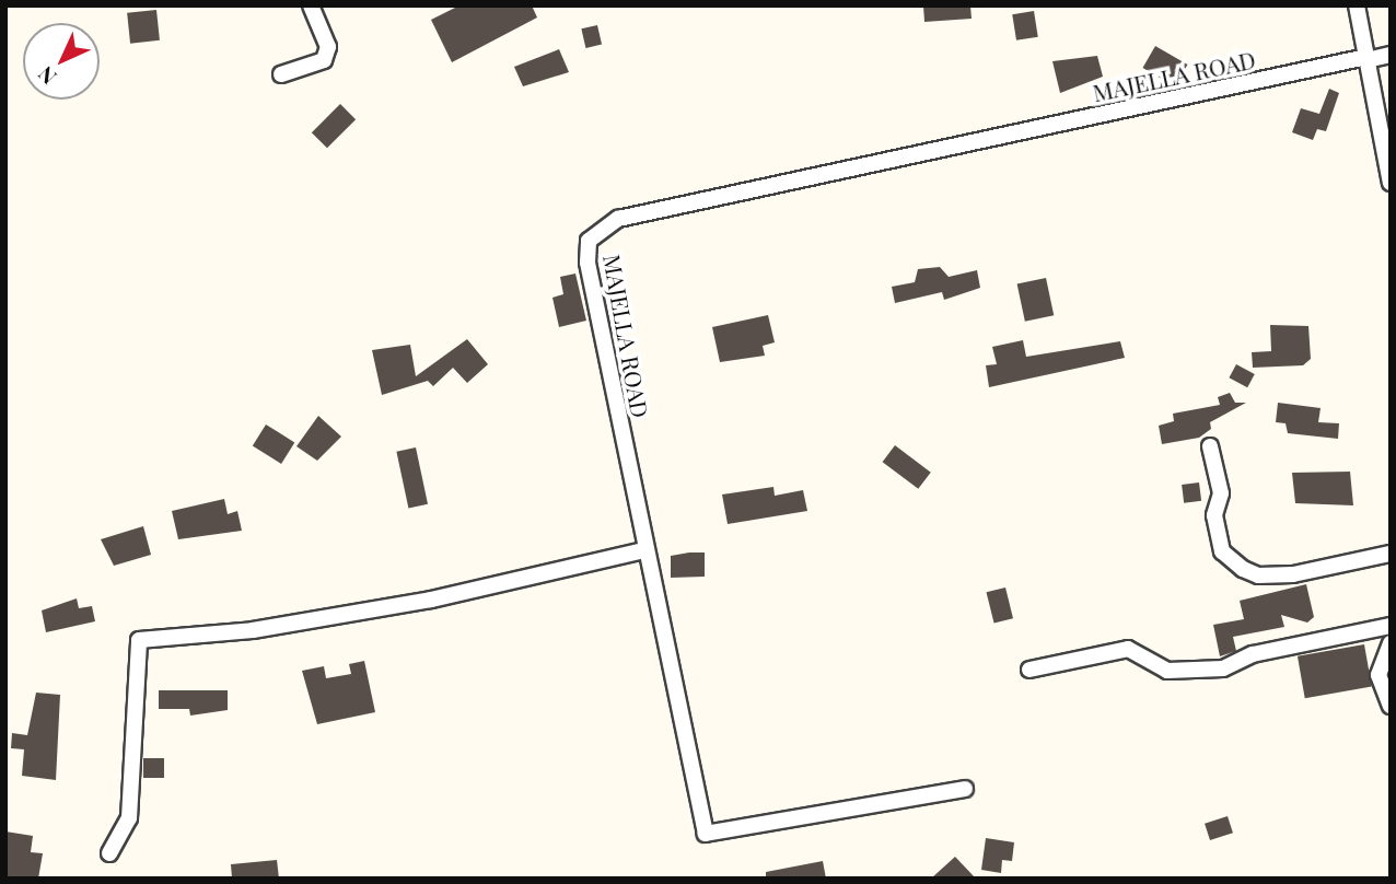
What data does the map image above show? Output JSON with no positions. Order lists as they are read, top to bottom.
{
  "streets": {
    "street": ["MAJELLA ROAD"]
  },
  "north": "bottom left"
}
